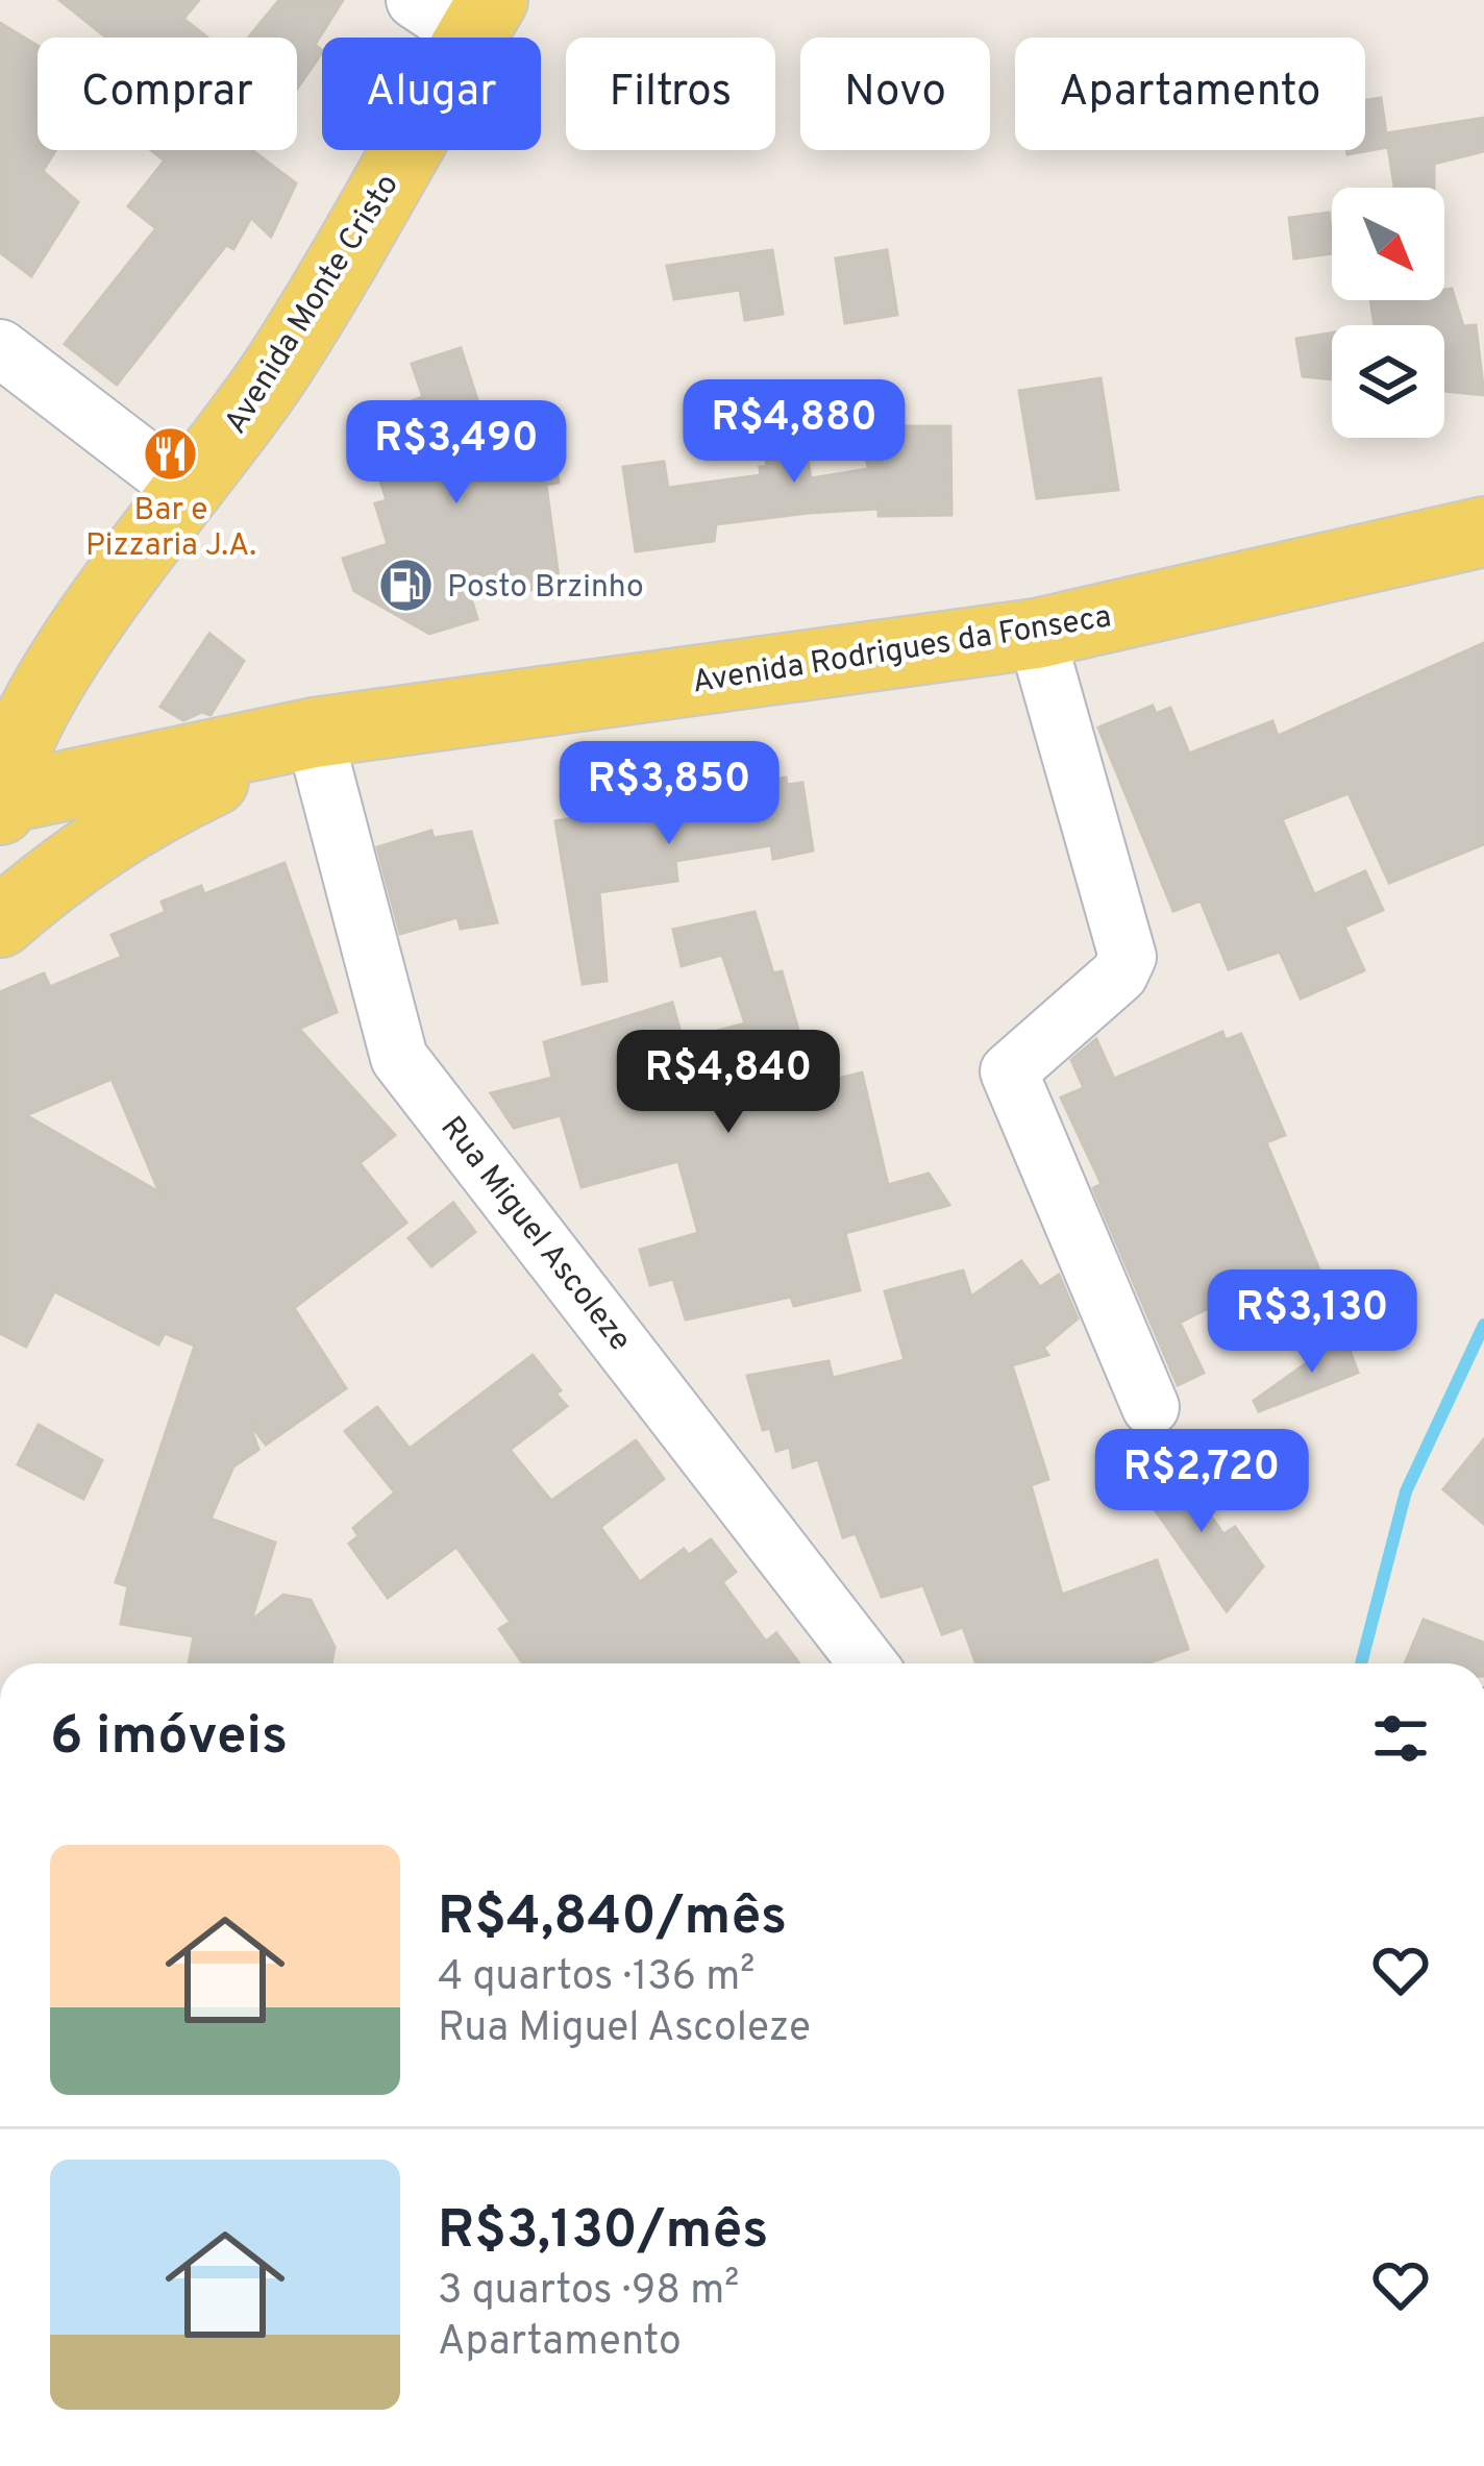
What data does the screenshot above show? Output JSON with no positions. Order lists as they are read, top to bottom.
{
  "streets": {
    "main road": ["Avenida Monte Cristo", "Avenida Rodrigues da Fonseca"],
    "street": ["Rua Miguel Ascoleze"]
  },
  "crossings": [
    ["Avenida Monte Cristo", "Avenida Rodrigues da Fonseca"],
    ["Avenida Rodrigues da Fonseca", "Rua Miguel Ascoleze"]
  ],
  "places": {
    "restaurant": ["Bar e Pizzaria J.A."],
    "fuel station": ["Posto Brzinho"]
  },
  "north": "bottom right",
  "page": {
    "chip": [
      "Comprar",
      "Alugar",
      "Filtros",
      "Novo",
      "Apartamento"
    ],
    "price": [
      "R$4,880",
      "R$3,490",
      "R$3,850",
      "R$4,840",
      "R$3,130",
      "R$2,720"
    ],
    "heading": "6 imóveis",
    "list": [
      {
        "name": "R$4,840/mês",
        "note": "4 quartos · 136 m² · Rua Miguel Ascoleze"
      },
      {
        "name": "R$3,130/mês",
        "note": "3 quartos · 98 m² · Apartamento"
      }
    ]
  }
}
